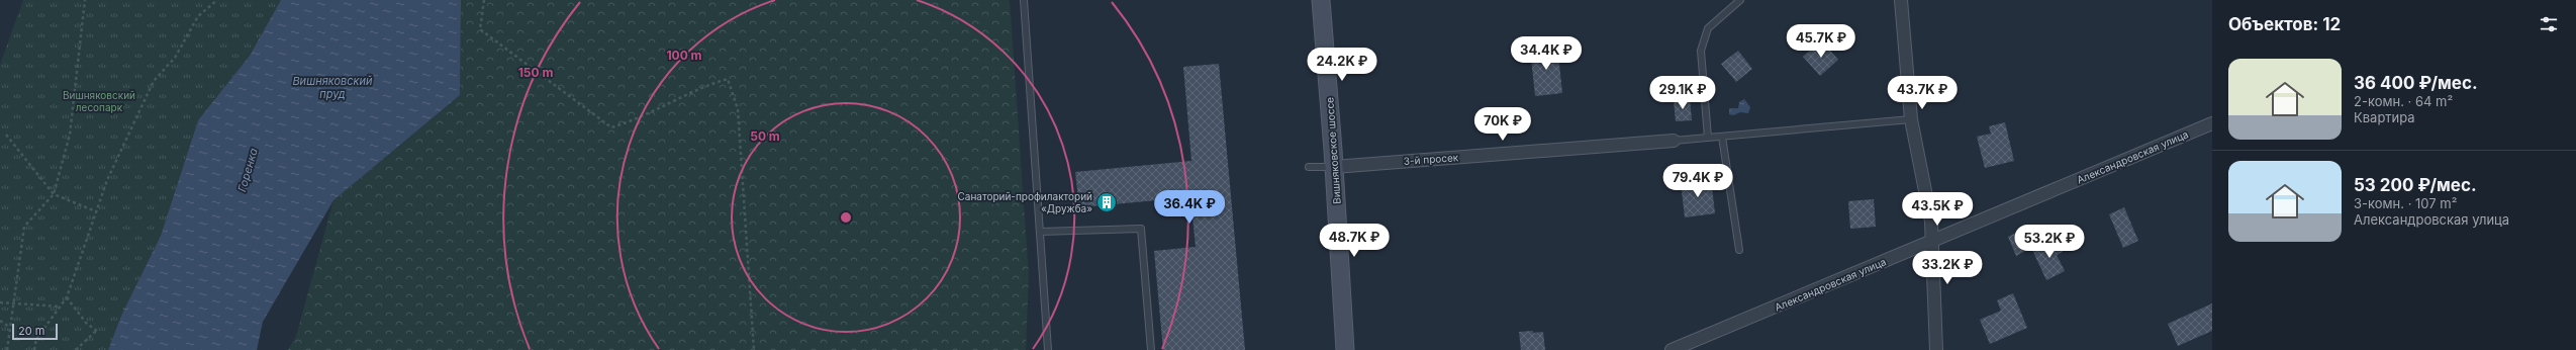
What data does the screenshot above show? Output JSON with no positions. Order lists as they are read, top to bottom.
{
  "streets": {
    "street": ["Вишняковское шоссе", "Александровская улица", "3-й просек"]
  },
  "crossings": [
    ["Вишняковское шоссе", "3-й просек"]
  ],
  "water": ["Вишняковский пруд", "Горенка"],
  "parks": ["Вишняковский лесопарк"],
  "places": {
    "building": ["Санаторий-профилакторий «Дружба»"]
  },
  "scale_bar": "20 m",
  "page": {
    "heading": "Объектов: 12",
    "price": [
      "45.7K ₽",
      "34.4K ₽",
      "24.2K ₽",
      "29.1K ₽",
      "43.7K ₽",
      "70K ₽",
      "79.4K ₽",
      "36.4K ₽",
      "43.5K ₽",
      "48.7K ₽",
      "53.2K ₽",
      "33.2K ₽"
    ],
    "list": [
      {
        "name": "36 400 ₽/мес.",
        "note": "2-комн. · 64 m² · Квартира"
      },
      {
        "name": "53 200 ₽/мес.",
        "note": "3-комн. · 107 m² · Александровская улица"
      }
    ],
    "scale": "20 m"
  },
  "rings": ["100 m", "150 m", "50 m"]
}
